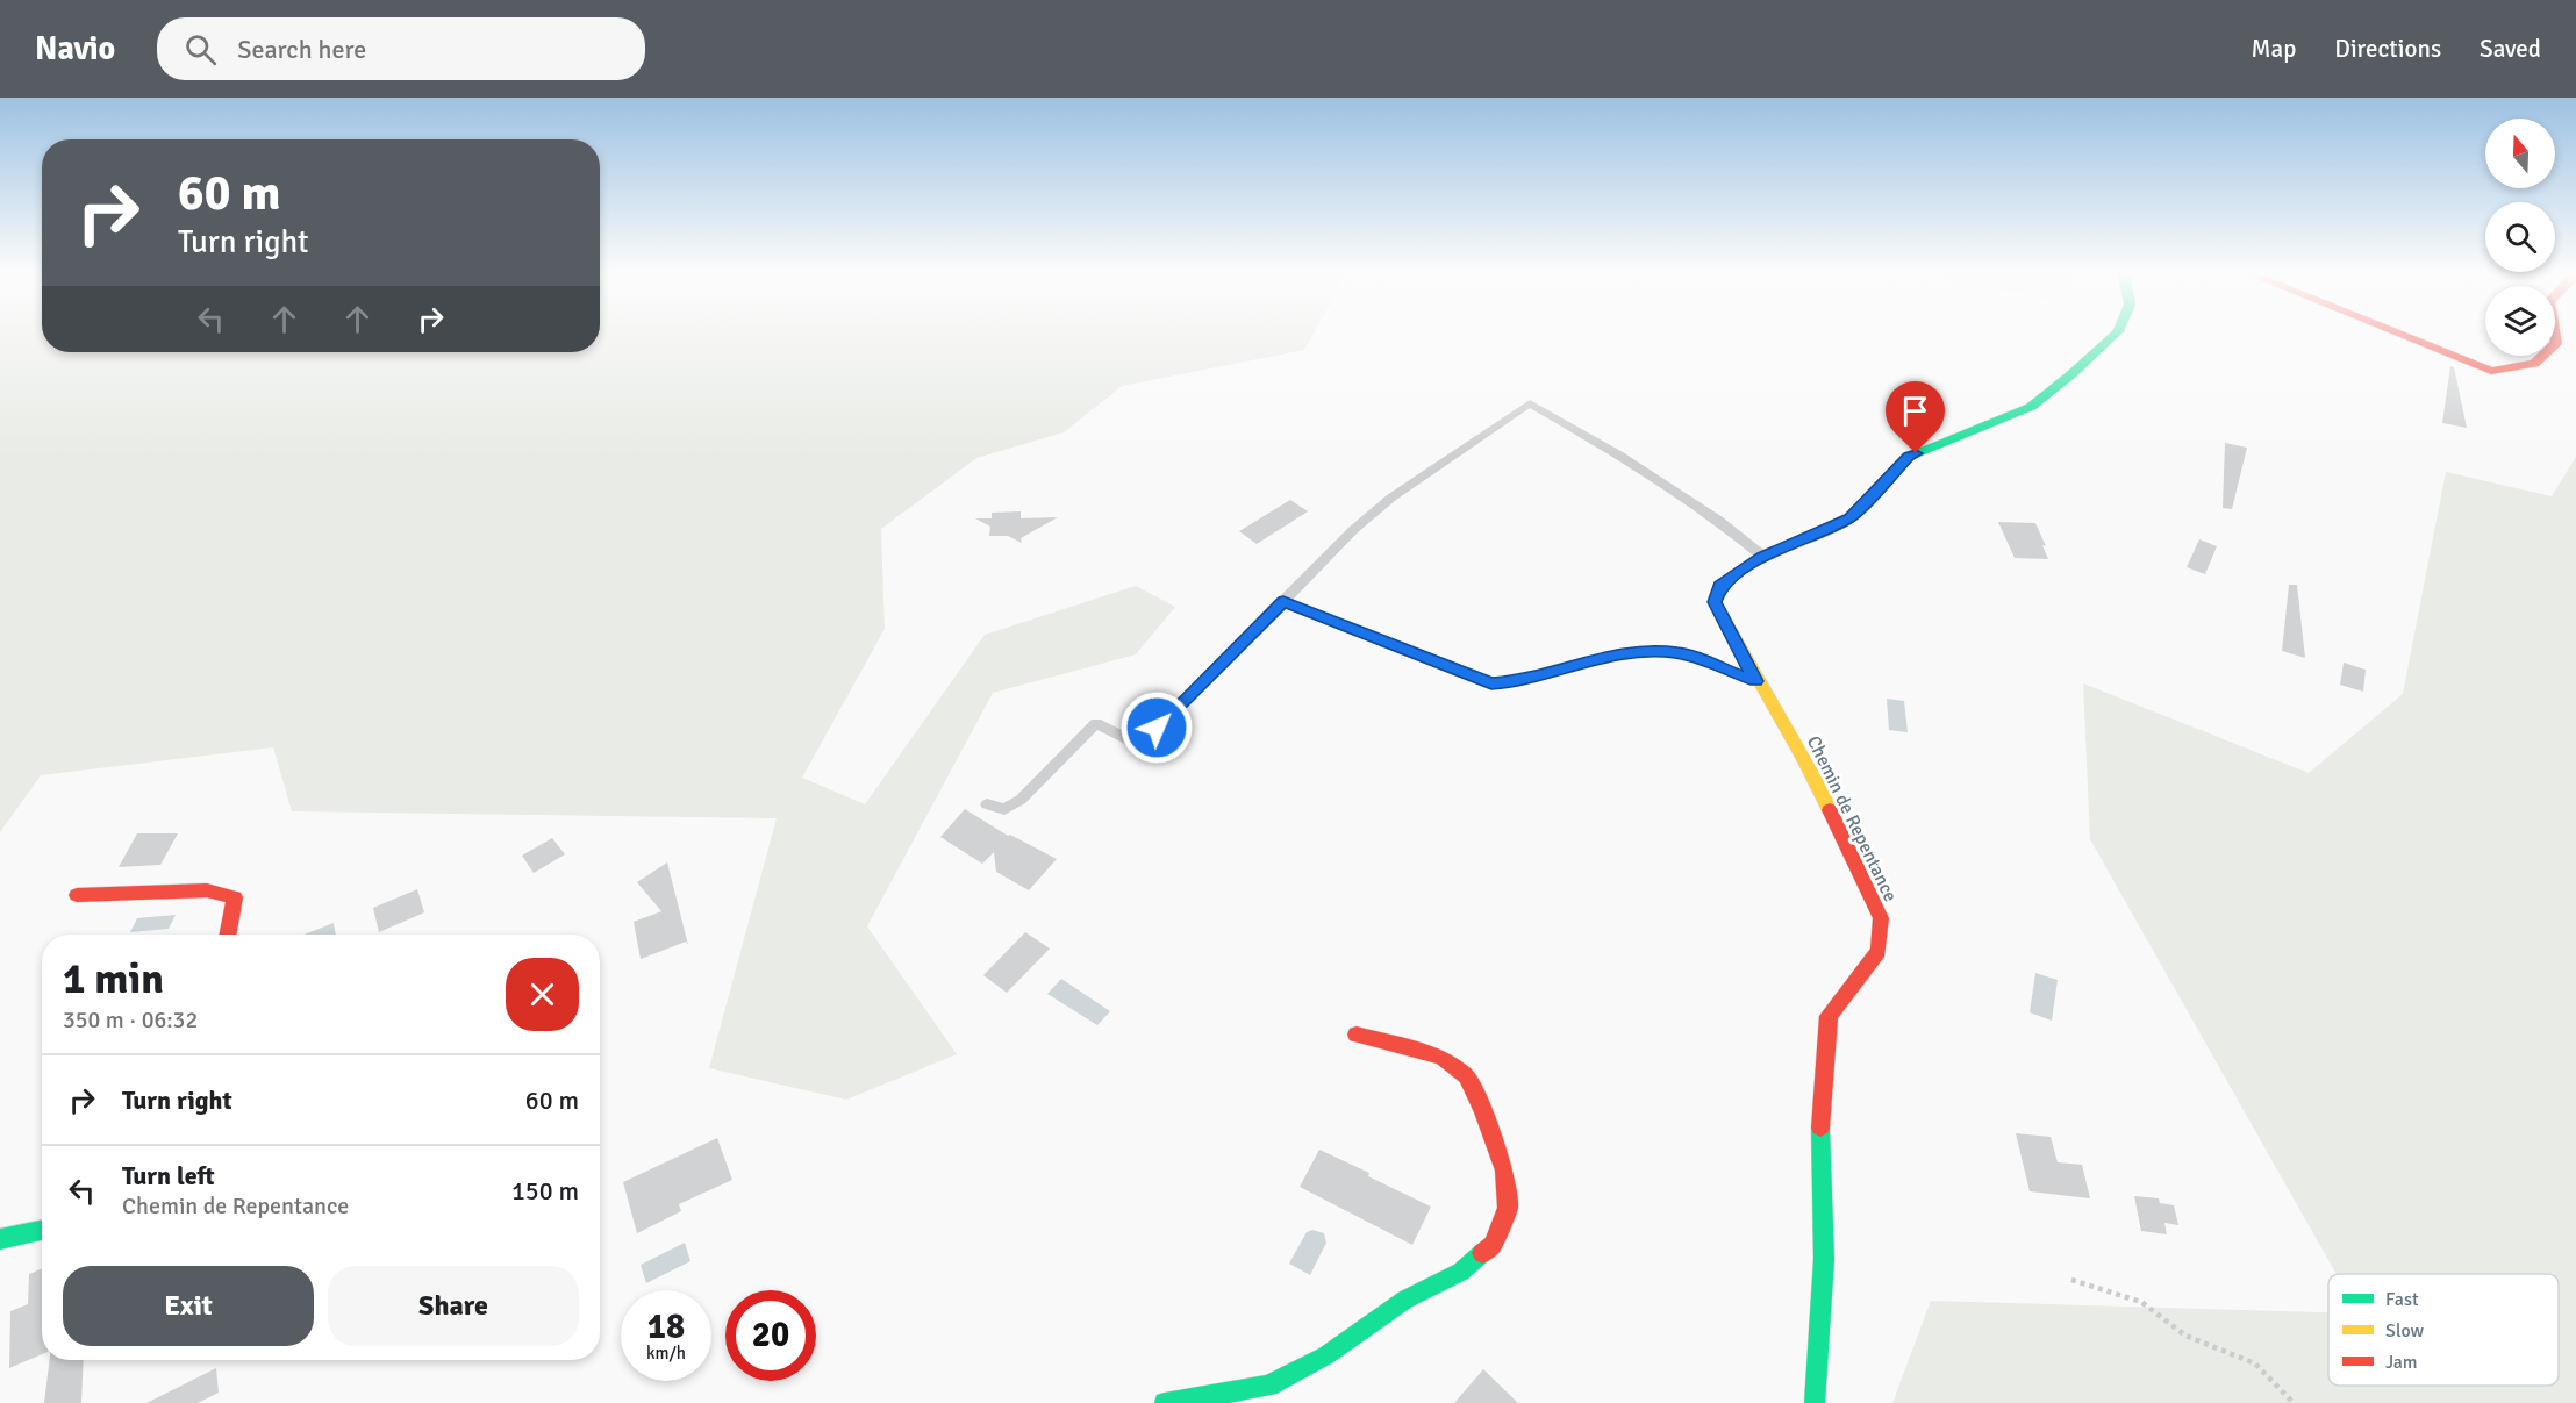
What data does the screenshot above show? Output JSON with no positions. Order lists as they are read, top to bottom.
{
  "streets": {
    "street": ["Chemin de Repentance"]
  },
  "legend": ["Fast", "Slow", "Jam"],
  "north": "top",
  "page": {
    "header": "Navio",
    "search": "Search here",
    "nav": ["Map", "Directions", "Saved"],
    "turn": ["60 m", "Turn right"],
    "heading": ["1 min", "350 m · 06:32"],
    "list": [
      {
        "name": "Turn right",
        "value": "60 m"
      },
      {
        "name": "Turn left",
        "note": "Chemin de Repentance",
        "value": "150 m"
      }
    ],
    "buttons": ["Exit", "Share"],
    "speed": "18 km/h",
    "limit": "20"
  }
}
